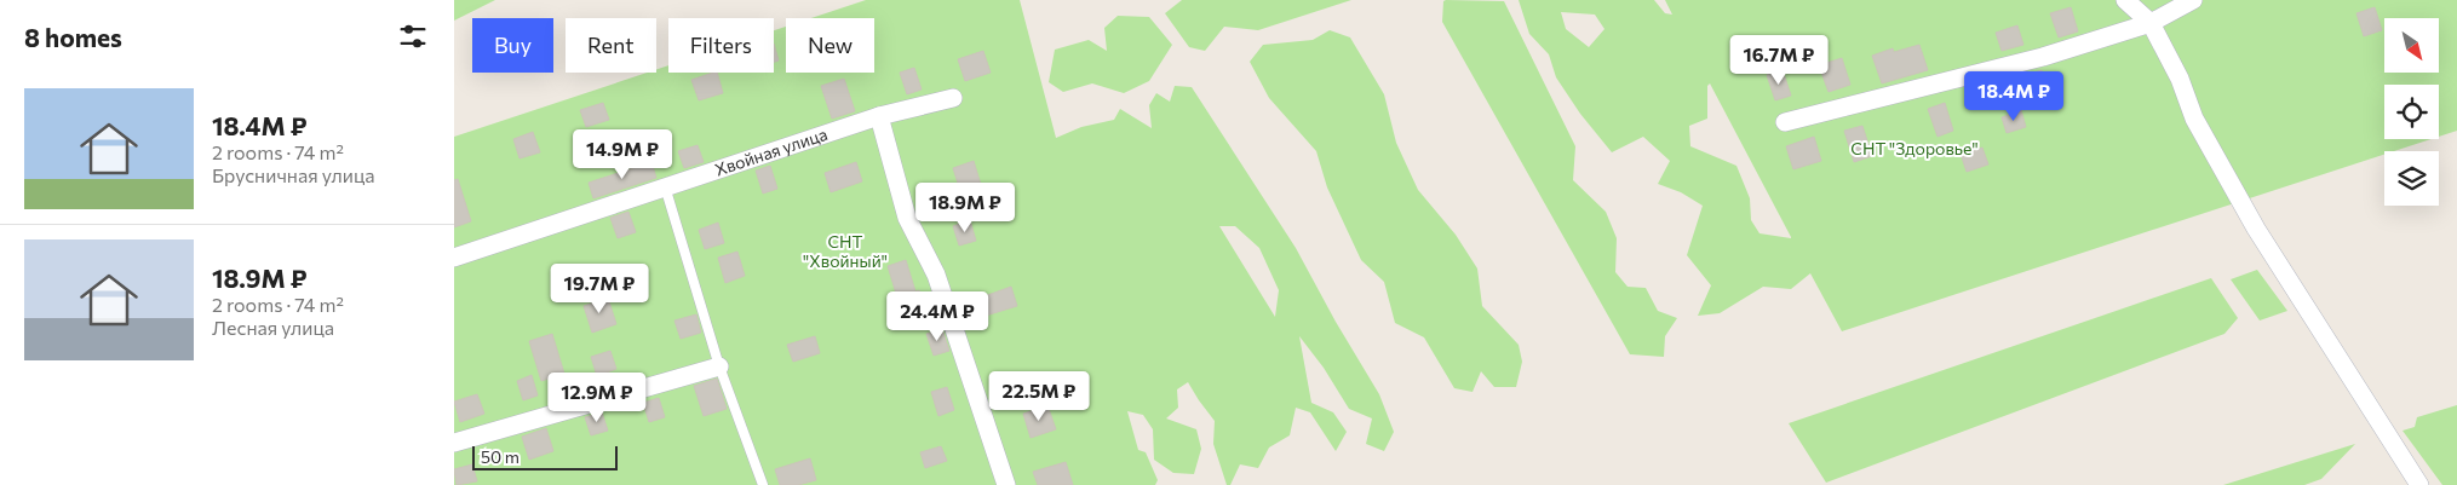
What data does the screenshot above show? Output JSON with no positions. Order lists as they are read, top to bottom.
{
  "streets": {
    "street": ["Хвойная улица"]
  },
  "parks": ["СНТ \"Здоровье\"", "СНТ \"Хвойный\""],
  "scale_bar": "50 m",
  "north": "bottom right",
  "page": {
    "heading": "8 homes",
    "chip": [
      "Buy",
      "Rent",
      "Filters",
      "New"
    ],
    "price": [
      "16.7M ₽",
      "18.4M ₽",
      "14.9M ₽",
      "18.9M ₽",
      "19.7M ₽",
      "24.4M ₽",
      "22.5M ₽",
      "12.9M ₽"
    ],
    "list": [
      {
        "name": "18.4M ₽",
        "note": "2 rooms · 74 m² · Брусничная улица"
      },
      {
        "name": "18.9M ₽",
        "note": "2 rooms · 74 m² · Лесная улица"
      }
    ],
    "scale": "50 m"
  }
}
